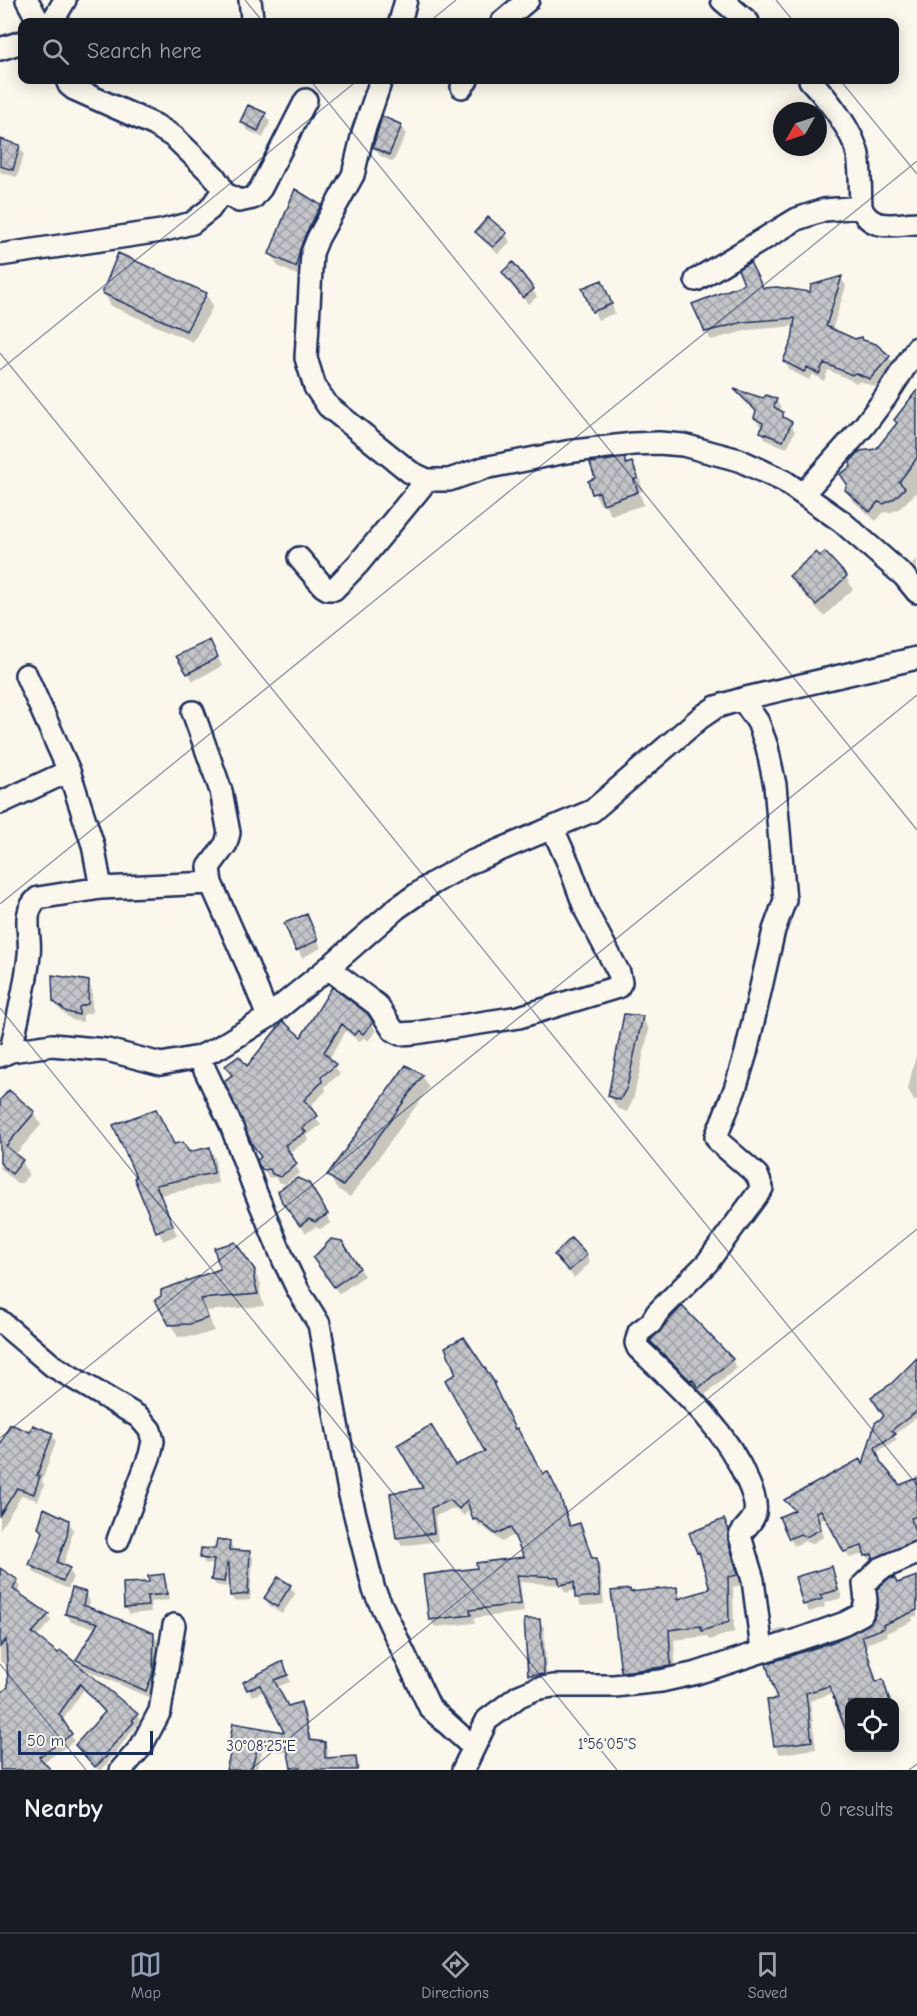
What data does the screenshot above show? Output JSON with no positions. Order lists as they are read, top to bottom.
{
  "scale_bar": "50 m",
  "north": "bottom left",
  "page": {
    "search": "Search here",
    "scale": "50 m",
    "heading": ["Nearby", "0 results"],
    "nav": ["Map", "Directions", "Saved"]
  },
  "coordinates": ["1°56'05\"S", "30°08'25\"E"]
}
